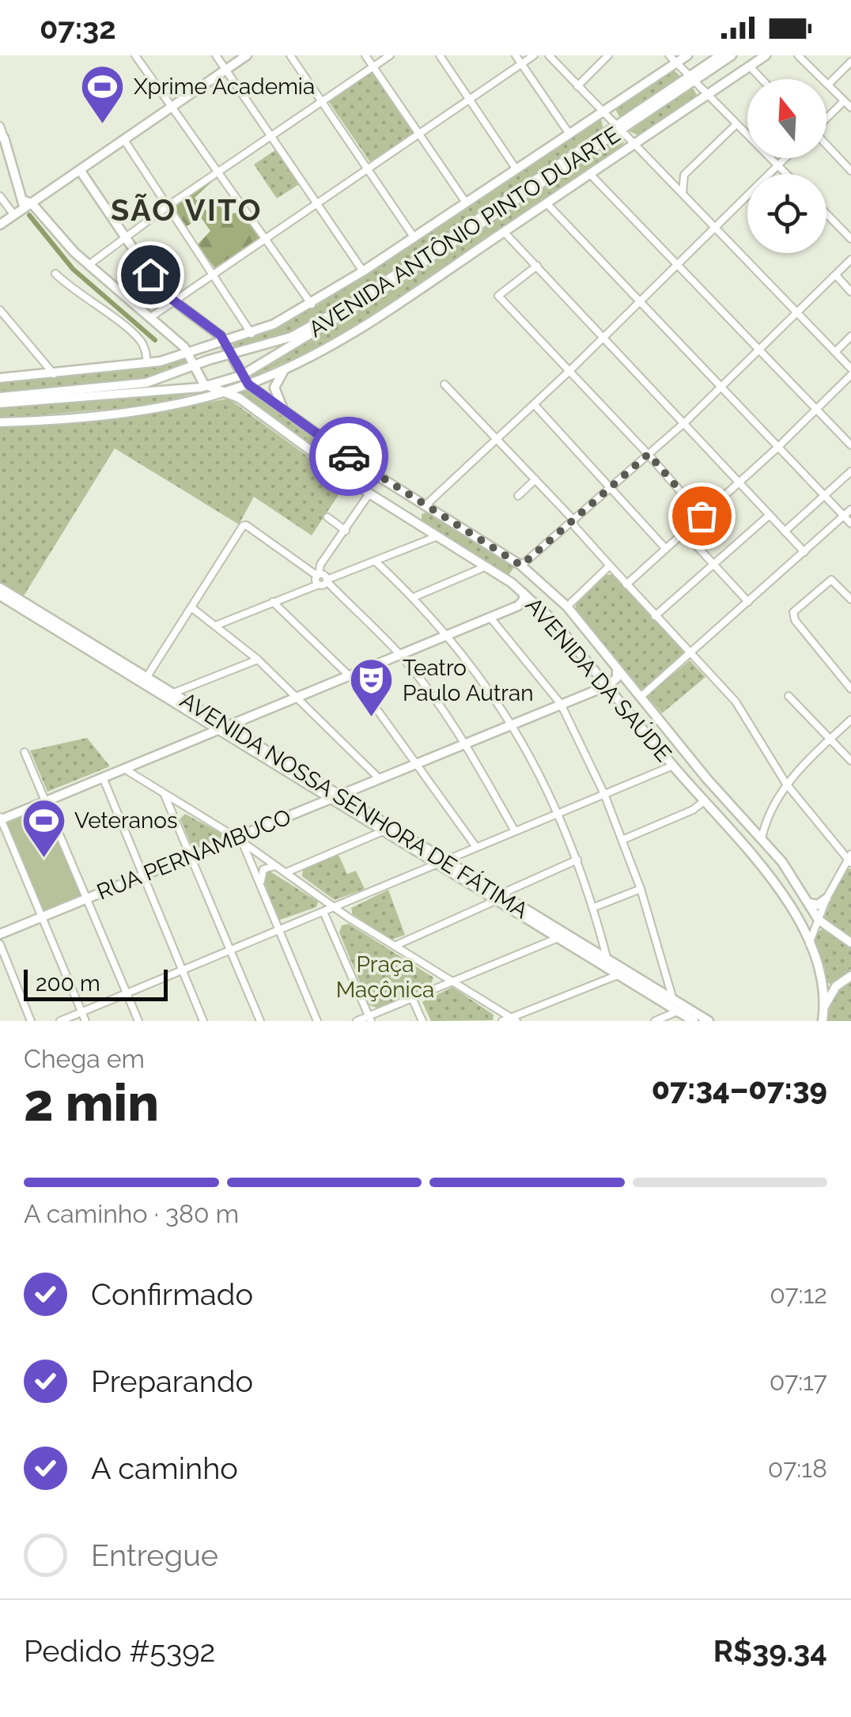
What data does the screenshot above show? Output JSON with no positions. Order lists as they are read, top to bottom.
{
  "streets": {
    "main road": [
      "AVENIDA ANTÔNIO PINTO DUARTE",
      "AVENIDA DA SAÚDE",
      "AVENIDA NOSSA SENHORA DE FÁTIMA",
      "RUA PERNAMBUCO"
    ]
  },
  "crossings": [
    ["AVENIDA ANTÔNIO PINTO DUARTE", "AVENIDA DA SAÚDE"],
    ["AVENIDA DA SAÚDE", "RUA PERNAMBUCO"],
    ["AVENIDA NOSSA SENHORA DE FÁTIMA", "RUA PERNAMBUCO"]
  ],
  "districts": ["SÃO VITO"],
  "parks": ["Praça Maçônica"],
  "places": {
    "sports": ["Xprime Academia", "Veteranos"],
    "theatre": ["Teatro Paulo Autran"]
  },
  "scale_bar": "200 m",
  "north": "top",
  "page": {
    "status": "07:32",
    "scale": "200 m",
    "heading": ["2 min", "Chega em", "07:34–07:39"],
    "panel": ["Pedido #5392", "R$39.34"],
    "bar": "A caminho · 380 m",
    "list": [
      ["Confirmado", "07:12"],
      ["Preparando", "07:17"],
      ["A caminho", "07:18"],
      "Entregue"
    ]
  }
}
